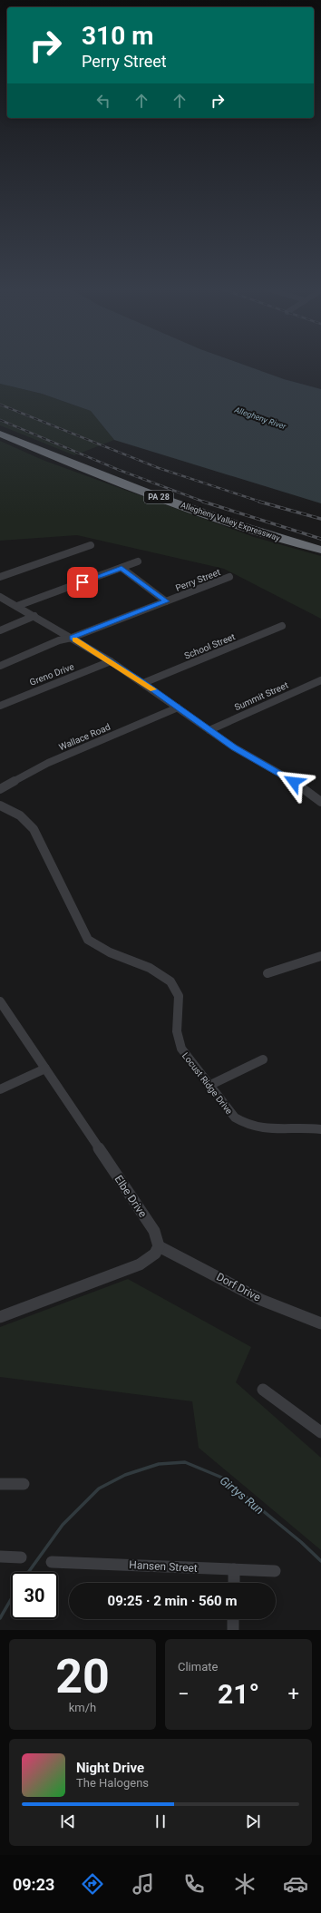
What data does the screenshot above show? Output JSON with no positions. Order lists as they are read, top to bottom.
{
  "streets": {
    "highway": ["PA 28", "Allegheny Valley Expressway"],
    "street": [
      "Perry Street",
      "School Street",
      "Greno Drive",
      "Summit Street",
      "Wallace Road",
      "Locust Ridge Drive",
      "Elbe Drive",
      "Dorf Drive",
      "Hansen Street"
    ]
  },
  "crossings": [
    ["Elbe Drive", "Dorf Drive"]
  ],
  "water": ["Allegheny River", "Girtys Run"],
  "page": {
    "turn": ["310 m", "Perry Street"],
    "limit": "30",
    "trip": "09:25 · 2 min · 560 m",
    "tile": [
      ["20", "km/h"],
      "Climate"
    ],
    "heat": ["−", "21°", "+"],
    "song": ["Night Drive", "The Halogens"],
    "tabs": "09:23"
  }
}
